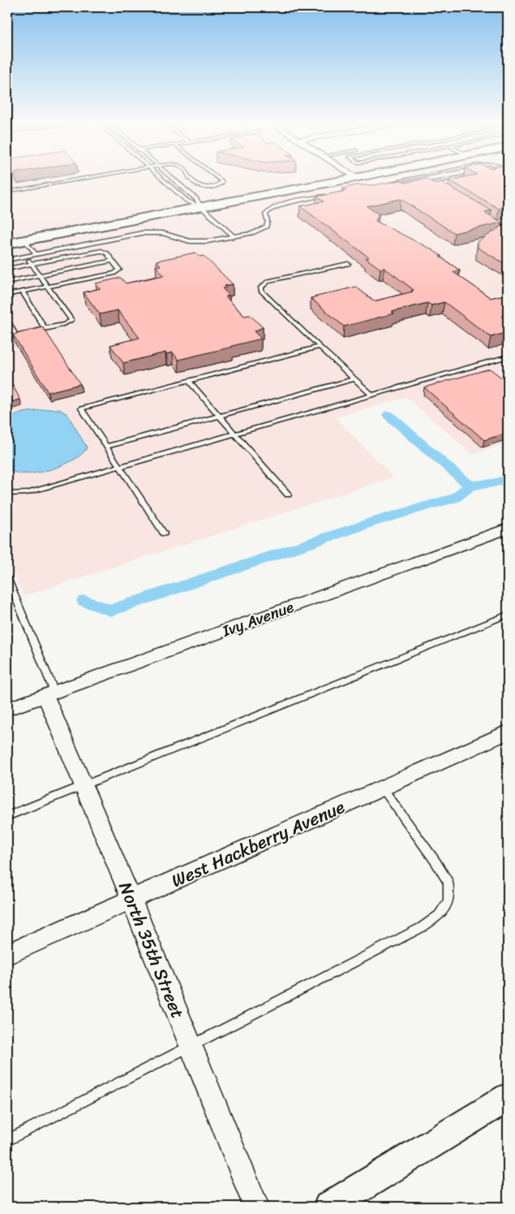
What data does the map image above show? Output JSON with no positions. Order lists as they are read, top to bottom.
{
  "streets": {
    "street": ["Ivy Avenue", "West Hackberry Avenue", "North 35th Street"]
  },
  "crossings": [
    ["Ivy Avenue", "North 35th Street"],
    ["West Hackberry Avenue", "North 35th Street"]
  ]
}
